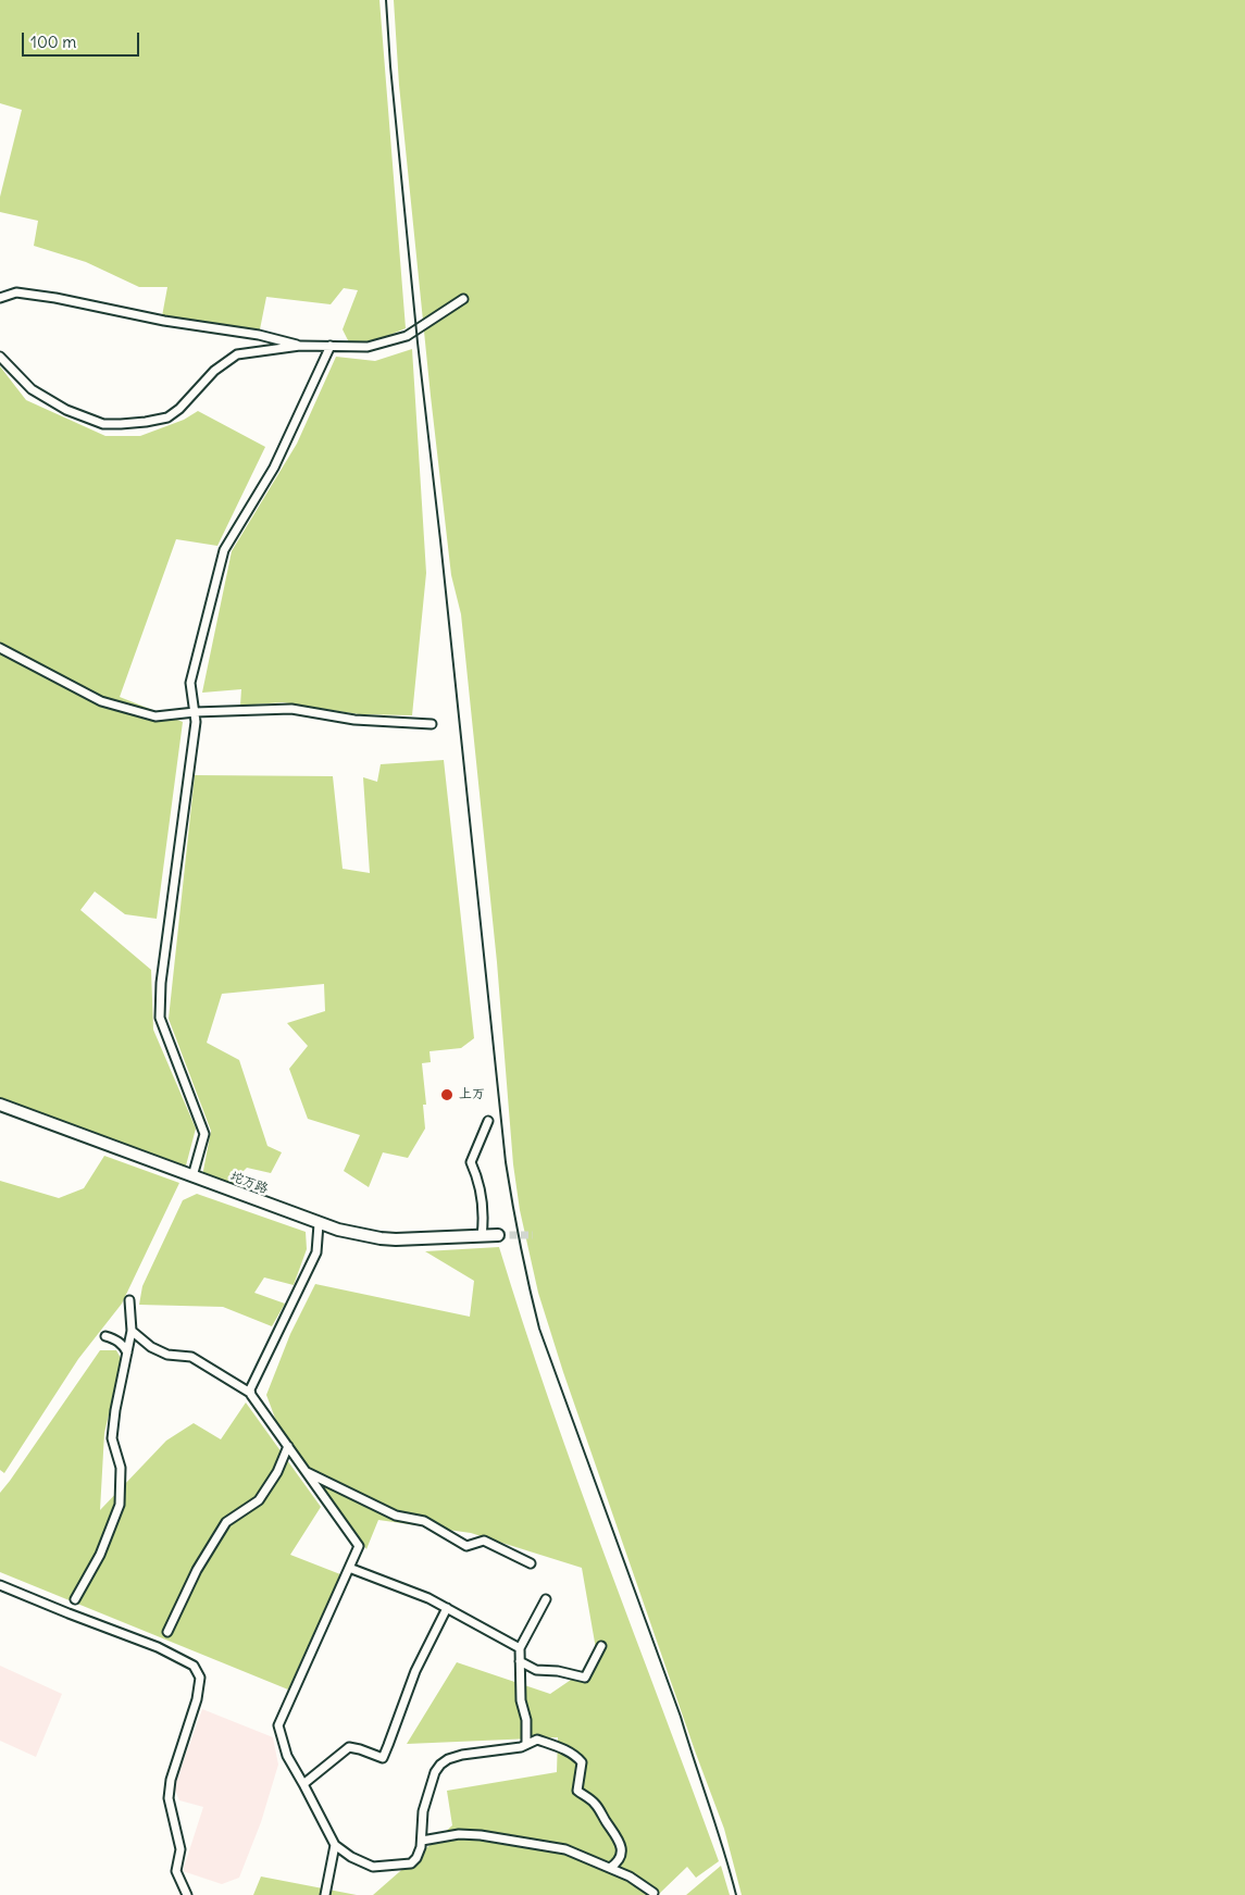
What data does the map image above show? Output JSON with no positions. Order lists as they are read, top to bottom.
{
  "streets": {
    "main road": ["坨万路"]
  },
  "places": ["上万"],
  "scale_bar": "100 m"
}
